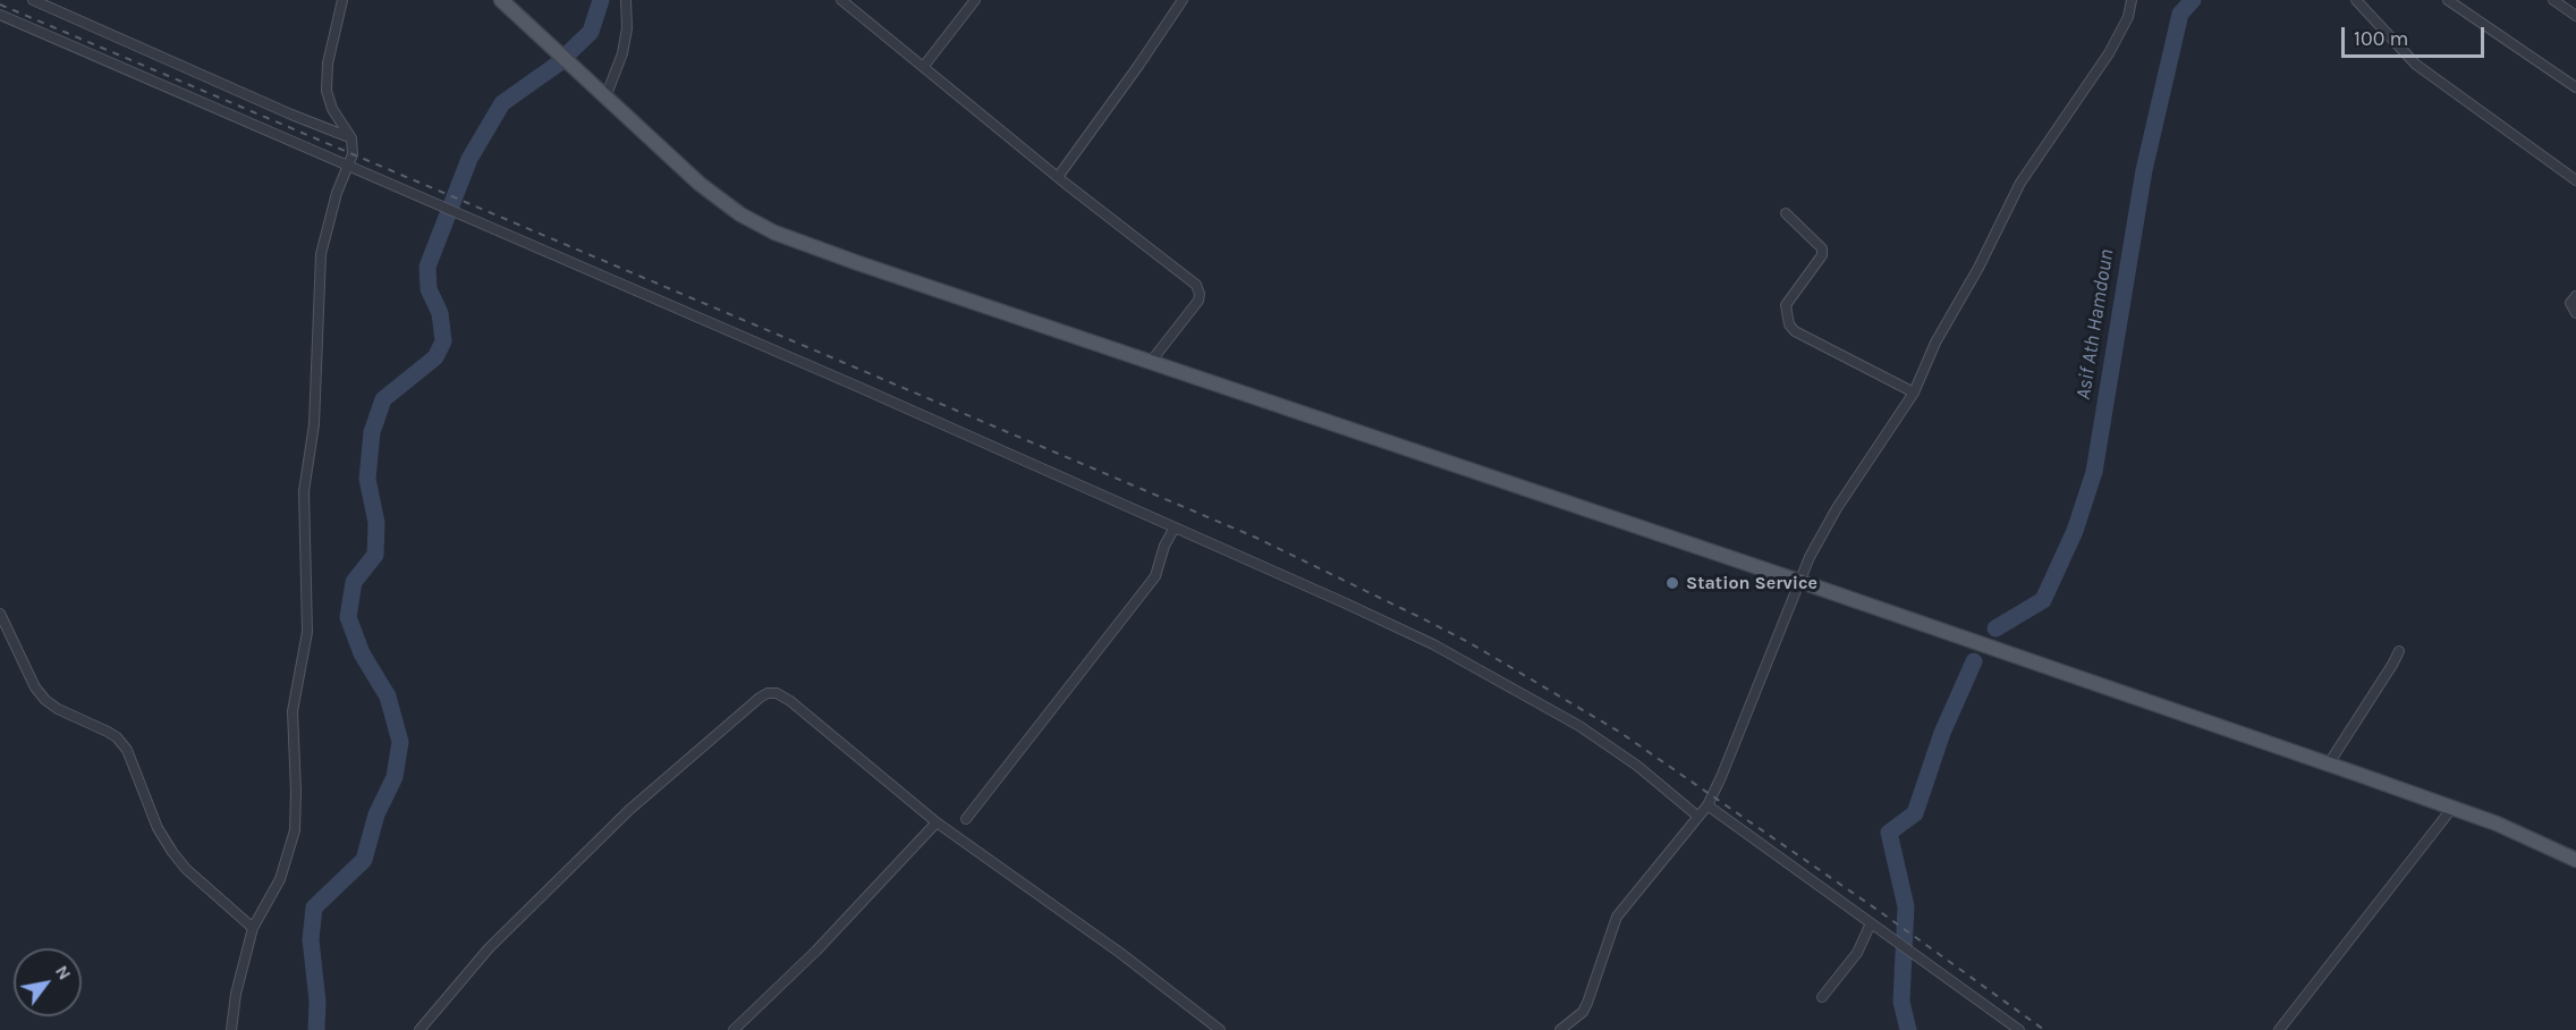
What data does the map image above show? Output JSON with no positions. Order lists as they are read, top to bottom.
{
  "water": ["Asif Ath Hamdoun"],
  "places": ["Station Service"],
  "scale_bar": "100 m",
  "north": "top right"
}
